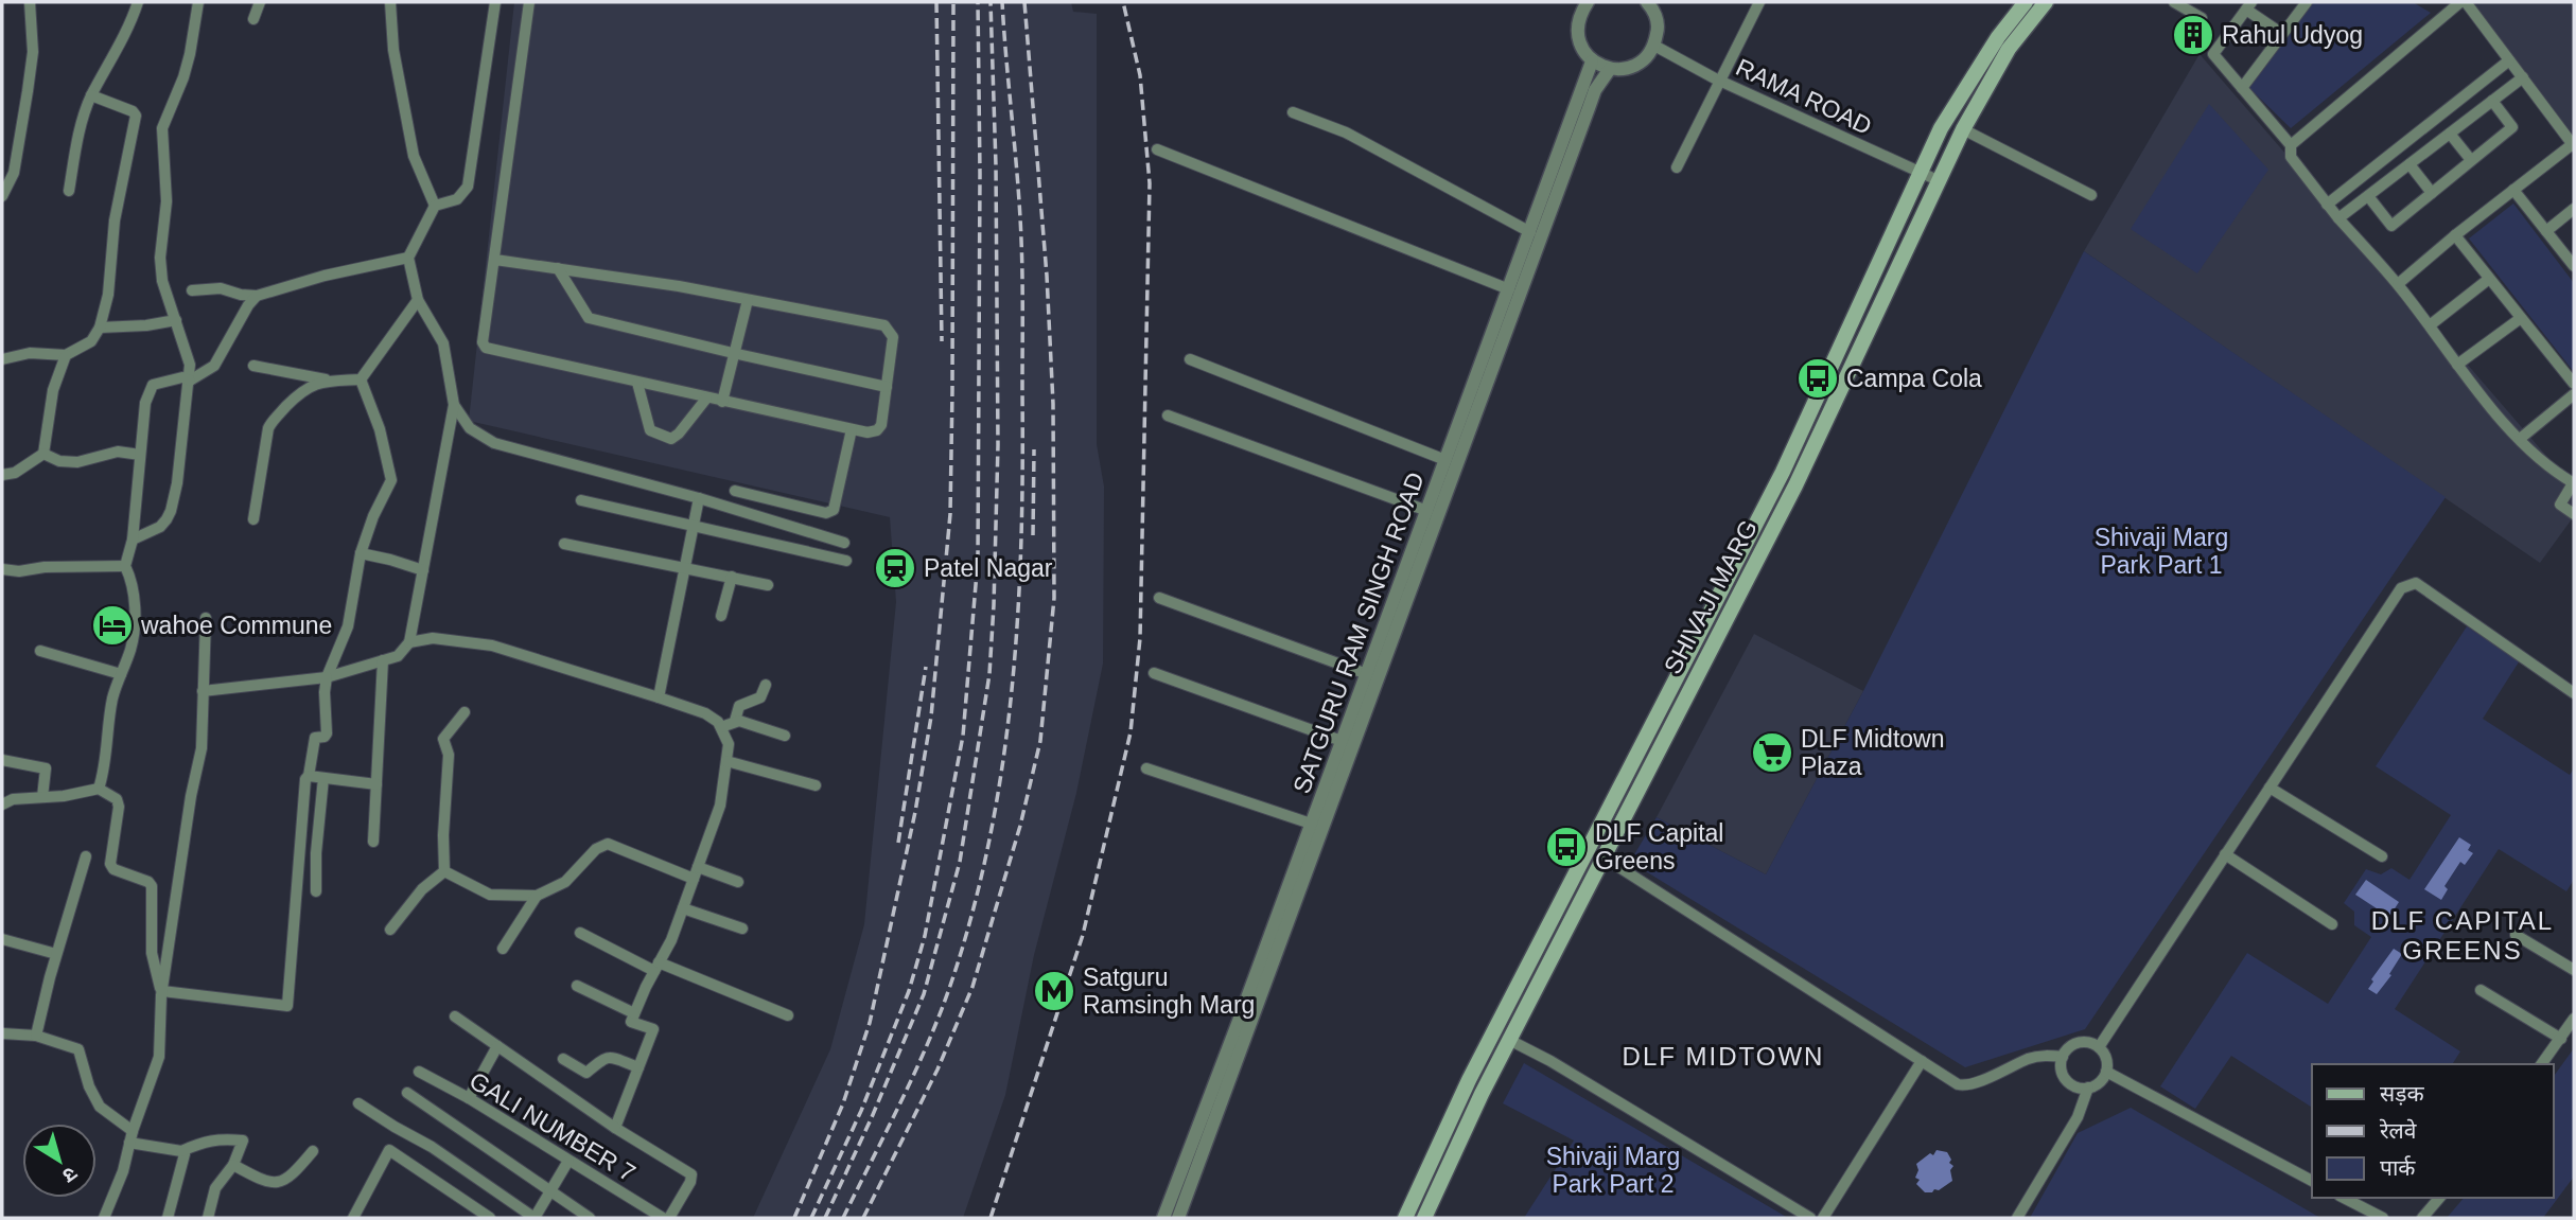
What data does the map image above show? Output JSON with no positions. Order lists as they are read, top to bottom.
{
  "streets": {
    "main road": ["SHIVAJI MARG"],
    "street": ["RAMA ROAD", "SATGURU RAM SINGH ROAD", "GALI NUMBER 7"]
  },
  "crossings": [
    ["RAMA ROAD", "SHIVAJI MARG"]
  ],
  "districts": ["DLF CAPITAL GREENS", "DLF MIDTOWN"],
  "parks": ["Shivaji Marg Park Part 1", "Shivaji Marg Park Part 2"],
  "places": {
    "building": ["Rahul Udyog"],
    "bus stop": ["Campa Cola", "DLF Capital Greens"],
    "station": ["Patel Nagar"],
    "hotel": ["wahoe Commune"],
    "supermarket": ["DLF Midtown Plaza"],
    "metro station": ["Satguru Ramsingh Marg"]
  },
  "legend": ["सड़क", "रेलवे", "पार्क"],
  "north": "bottom right"
}
